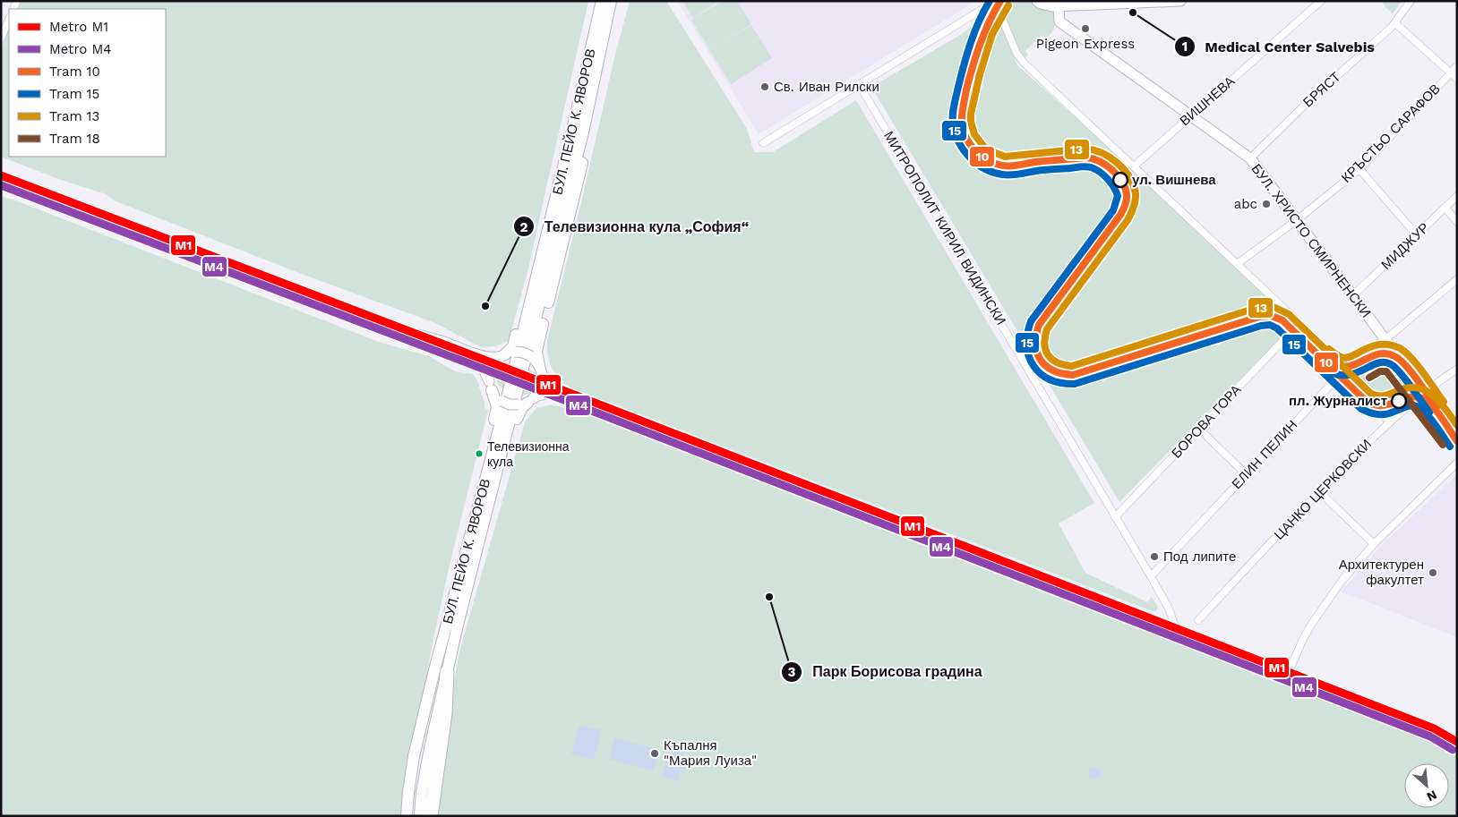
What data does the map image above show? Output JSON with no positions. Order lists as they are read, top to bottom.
{
  "streets": {
    "main road": ["БУЛ. ПЕЙО К. ЯВОРОВ"],
    "street": [
      "БРЯСТ",
      "ВИШНЕВА",
      "КРЪСТЬО САРАФОВ",
      "МИТРОПОЛИТ КИРИЛ ВИДИНСКИ",
      "БУЛ. ХРИСТО СМИРНЕНСКИ",
      "МИДЖУР",
      "БОРОВА ГОРА",
      "ЕЛИН ПЕЛИН",
      "ЦАНКО ЦЕРКОВСКИ"
    ]
  },
  "crossings": [
    ["БРЯСТ", "БУЛ. ХРИСТО СМИРНЕНСКИ"],
    ["ВИШНЕВА", "БУЛ. ХРИСТО СМИРНЕНСКИ"],
    ["КРЪСТЬО САРАФОВ", "БУЛ. ХРИСТО СМИРНЕНСКИ"],
    ["МИТРОПОЛИТ КИРИЛ ВИДИНСКИ", "БОРОВА ГОРА"],
    ["МИТРОПОЛИТ КИРИЛ ВИДИНСКИ", "ЕЛИН ПЕЛИН"],
    ["БУЛ. ХРИСТО СМИРНЕНСКИ", "МИДЖУР"],
    ["БУЛ. ХРИСТО СМИРНЕНСКИ", "ЕЛИН ПЕЛИН"],
    ["БУЛ. ХРИСТО СМИРНЕНСКИ", "ЦАНКО ЦЕРКОВСКИ"]
  ],
  "places": [
    "Medical Center Salvebis",
    "Pigeon Express",
    "Св. Иван Рилски",
    "ул. Вишнева",
    "abc",
    "Телевизионна кула „София“",
    "пл. Журналист",
    "Телевизионна кула",
    "Под липите",
    "Архитектурен факултет",
    "Парк Борисова градина",
    "Къпалня \"Мария Луиза\""
  ],
  "lines": [
    "tram line 10",
    "tram line 15",
    "tram line 13",
    "metro line M1",
    "metro line M4",
    "tram line 18"
  ],
  "legend": [
    "Metro M1",
    "Metro M4",
    "Tram 10",
    "Tram 15",
    "Tram 13",
    "Tram 18"
  ],
  "north": "bottom right"
}
